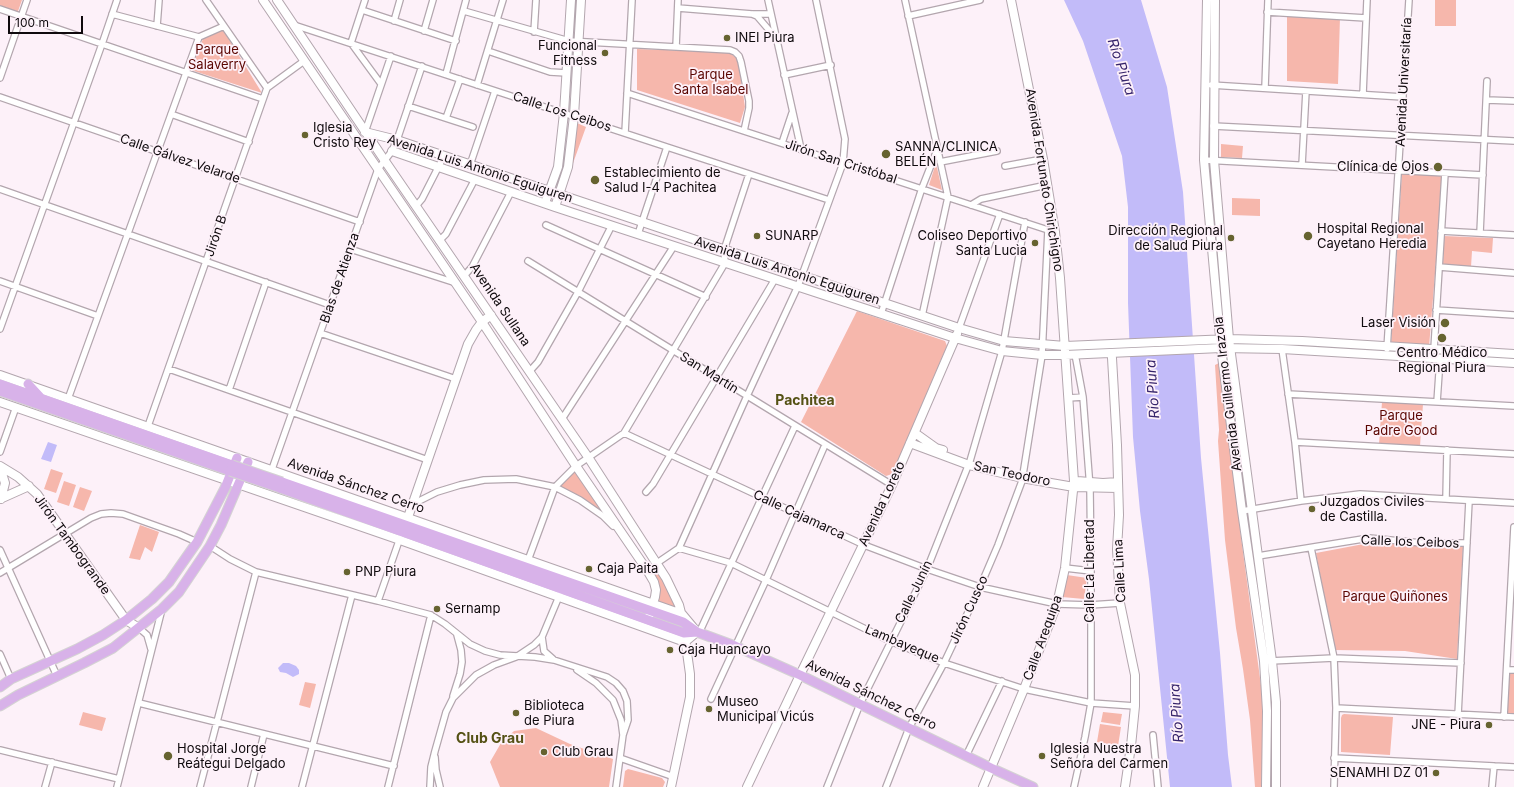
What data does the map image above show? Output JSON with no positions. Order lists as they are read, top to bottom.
{
  "streets": {
    "main road": [
      "Avenida Luis Antonio Eguiguren",
      "Avenida Fortunato Chirichigno",
      "Avenida Sullana",
      "Avenida Guillermo Irazola",
      "San Teodoro",
      "Avenida Sánchez Cerro",
      "Avenida Loreto",
      "Jirón Tambogrande",
      "Calle Lima",
      "Calle Arequipa"
    ],
    "street": [
      "Avenida Universitaría",
      "Calle Los Ceibos",
      "Calle Gálvez Velarde",
      "Jirón San Cristóbal",
      "Jirón B",
      "Blas de Atienza",
      "San Martín",
      "Calle Cajamarca",
      "Calle los Ceibos",
      "Calle La Libertad",
      "Calle Junín",
      "Jirón Cusco",
      "Lambayeque"
    ]
  },
  "crossings": [
    ["Calle Los Ceibos", "Blas de Atienza"],
    ["Calle Los Ceibos", "Avenida Sullana"],
    ["Calle Gálvez Velarde", "Jirón B"],
    ["Calle Gálvez Velarde", "Blas de Atienza"],
    ["Jirón San Cristóbal", "Avenida Fortunato Chirichigno"],
    ["Jirón San Cristóbal", "Avenida Loreto"],
    ["Jirón San Cristóbal", "Calle Junín"],
    ["Jirón San Cristóbal", "Jirón Cusco"],
    ["Avenida Luis Antonio Eguiguren", "Avenida Fortunato Chirichigno"],
    ["Avenida Luis Antonio Eguiguren", "Blas de Atienza"],
    ["Avenida Luis Antonio Eguiguren", "Avenida Sullana"],
    ["Avenida Luis Antonio Eguiguren", "Avenida Guillermo Irazola"],
    ["Avenida Luis Antonio Eguiguren", "Avenida Loreto"],
    ["Avenida Luis Antonio Eguiguren", "Calle La Libertad"],
    ["Avenida Luis Antonio Eguiguren", "Calle Lima"],
    ["Avenida Luis Antonio Eguiguren", "Calle Junín"],
    ["Avenida Luis Antonio Eguiguren", "Jirón Cusco"],
    ["Avenida Fortunato Chirichigno", "San Teodoro"],
    ["Avenida Fortunato Chirichigno", "Jirón Cusco"],
    ["Avenida Fortunato Chirichigno", "Calle Arequipa"],
    ["Jirón B", "Avenida Sánchez Cerro"],
    ["Blas de Atienza", "Avenida Sullana"],
    ["Blas de Atienza", "Avenida Sánchez Cerro"],
    ["Avenida Sullana", "Avenida Sánchez Cerro"],
    ["San Martín", "Avenida Loreto"],
    ["Avenida Guillermo Irazola", "Calle los Ceibos"],
    ["San Teodoro", "Avenida Loreto"],
    ["San Teodoro", "Calle La Libertad"],
    ["San Teodoro", "Calle Lima"],
    ["San Teodoro", "Calle Junín"],
    ["San Teodoro", "Jirón Cusco"],
    ["San Teodoro", "Calle Arequipa"],
    ["Avenida Sánchez Cerro", "Avenida Loreto"],
    ["Avenida Sánchez Cerro", "Calle Junín"],
    ["Avenida Sánchez Cerro", "Jirón Cusco"],
    ["Avenida Sánchez Cerro", "Calle Arequipa"],
    ["Avenida Loreto", "Calle Cajamarca"],
    ["Avenida Loreto", "Lambayeque"],
    ["Calle Cajamarca", "Calle La Libertad"],
    ["Calle Cajamarca", "Calle Lima"],
    ["Calle Cajamarca", "Calle Junín"],
    ["Calle Cajamarca", "Jirón Cusco"],
    ["Calle Cajamarca", "Calle Arequipa"],
    ["Calle La Libertad", "Lambayeque"],
    ["Calle Lima", "Lambayeque"],
    ["Calle Junín", "Lambayeque"],
    ["Jirón Cusco", "Lambayeque"],
    ["Calle Arequipa", "Lambayeque"]
  ],
  "districts": ["Pachitea", "Club Grau"],
  "water": ["Río Piura"],
  "parks": [
    "Parque Salaverry",
    "Parque Santa Isabel",
    "Parque Padre Good",
    "Parque Quiñones"
  ],
  "places": [
    "INEI Piura",
    "Funcional Fitness",
    "Iglesia Cristo Rey",
    "SANNA/CLINICA BELÉN",
    "Clínica de Ojos",
    "Establecimiento de Salud I-4 Pachitea",
    "SUNARP",
    "Hospital Regional Cayetano Heredia",
    "Dirección Regional de Salud Piura",
    "Coliseo Deportivo Santa Lucìa",
    "Laser Visión",
    "Centro Médico Regional Piura",
    "Juzgados Civiles de Castilla.",
    "Caja Paita",
    "PNP Piura",
    "Sernamp",
    "Caja Huancayo",
    "Museo Municipal Vicús",
    "Biblioteca de Piura",
    "JNE - Piura",
    "Club Grau",
    "Hospital Jorge Reátegui Delgado",
    "Iglesia Nuestra Señora del Carmen",
    "SENAMHI DZ 01"
  ],
  "scale_bar": "100 m"
}
